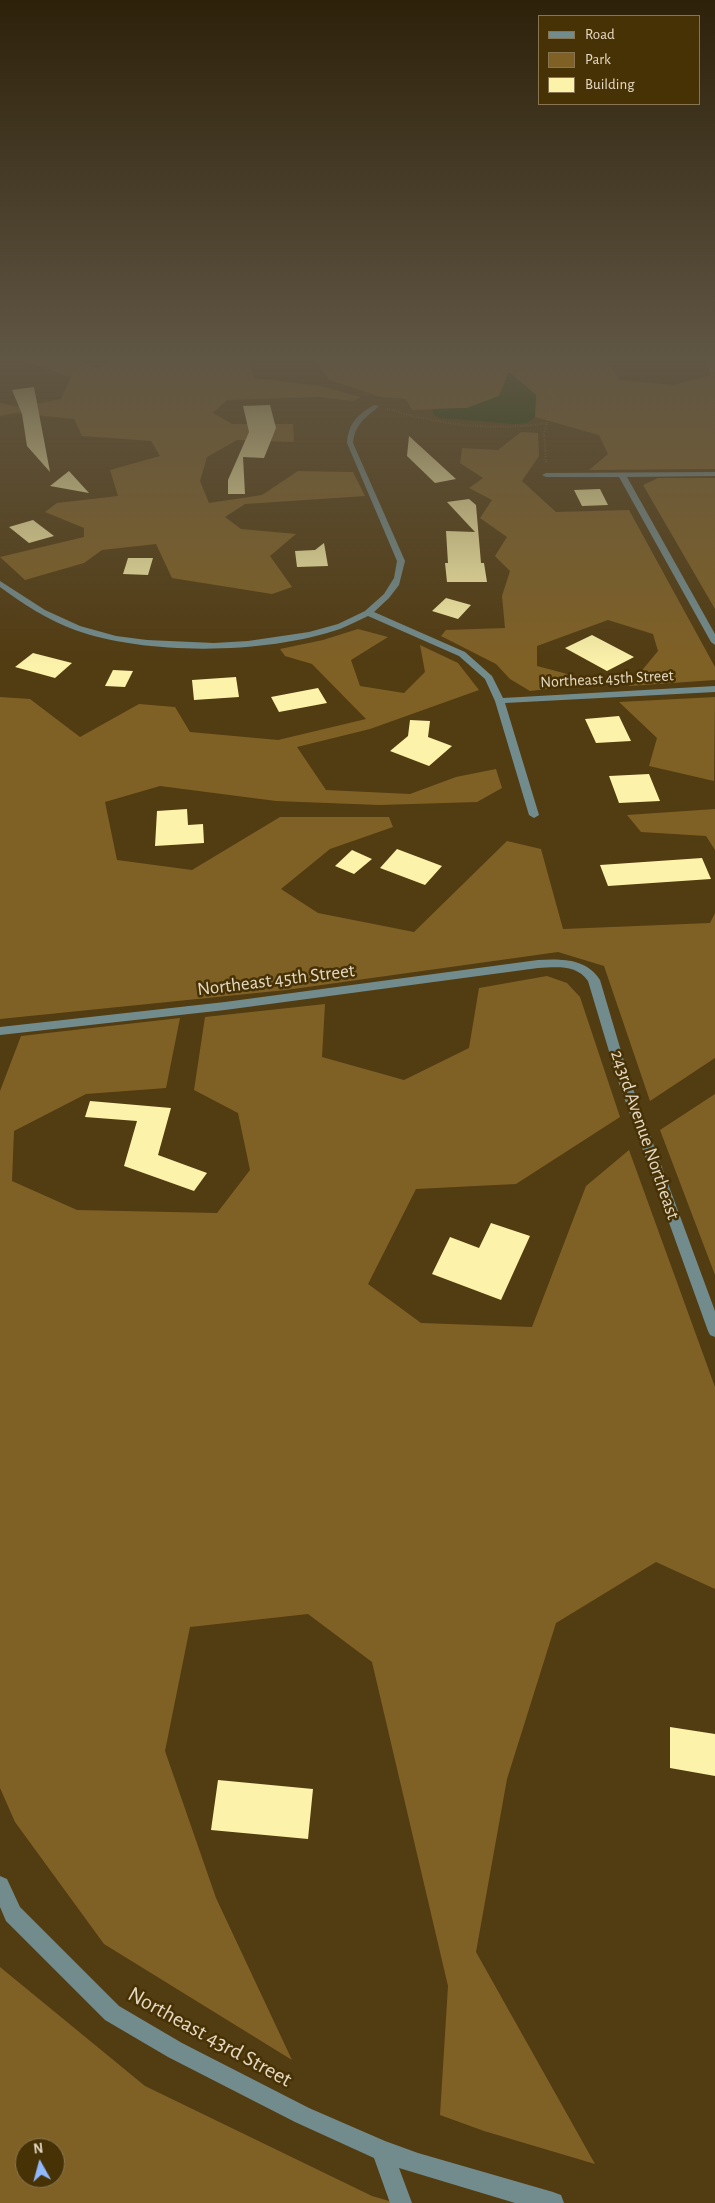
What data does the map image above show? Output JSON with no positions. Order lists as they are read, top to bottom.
{
  "streets": {
    "street": ["Northeast 45th Street", "243rd Avenue Northeast", "Northeast 43rd Street"]
  },
  "crossings": [
    ["Northeast 45th Street", "243rd Avenue Northeast"]
  ],
  "legend": ["Road", "Park", "Building"],
  "north": "top"
}
